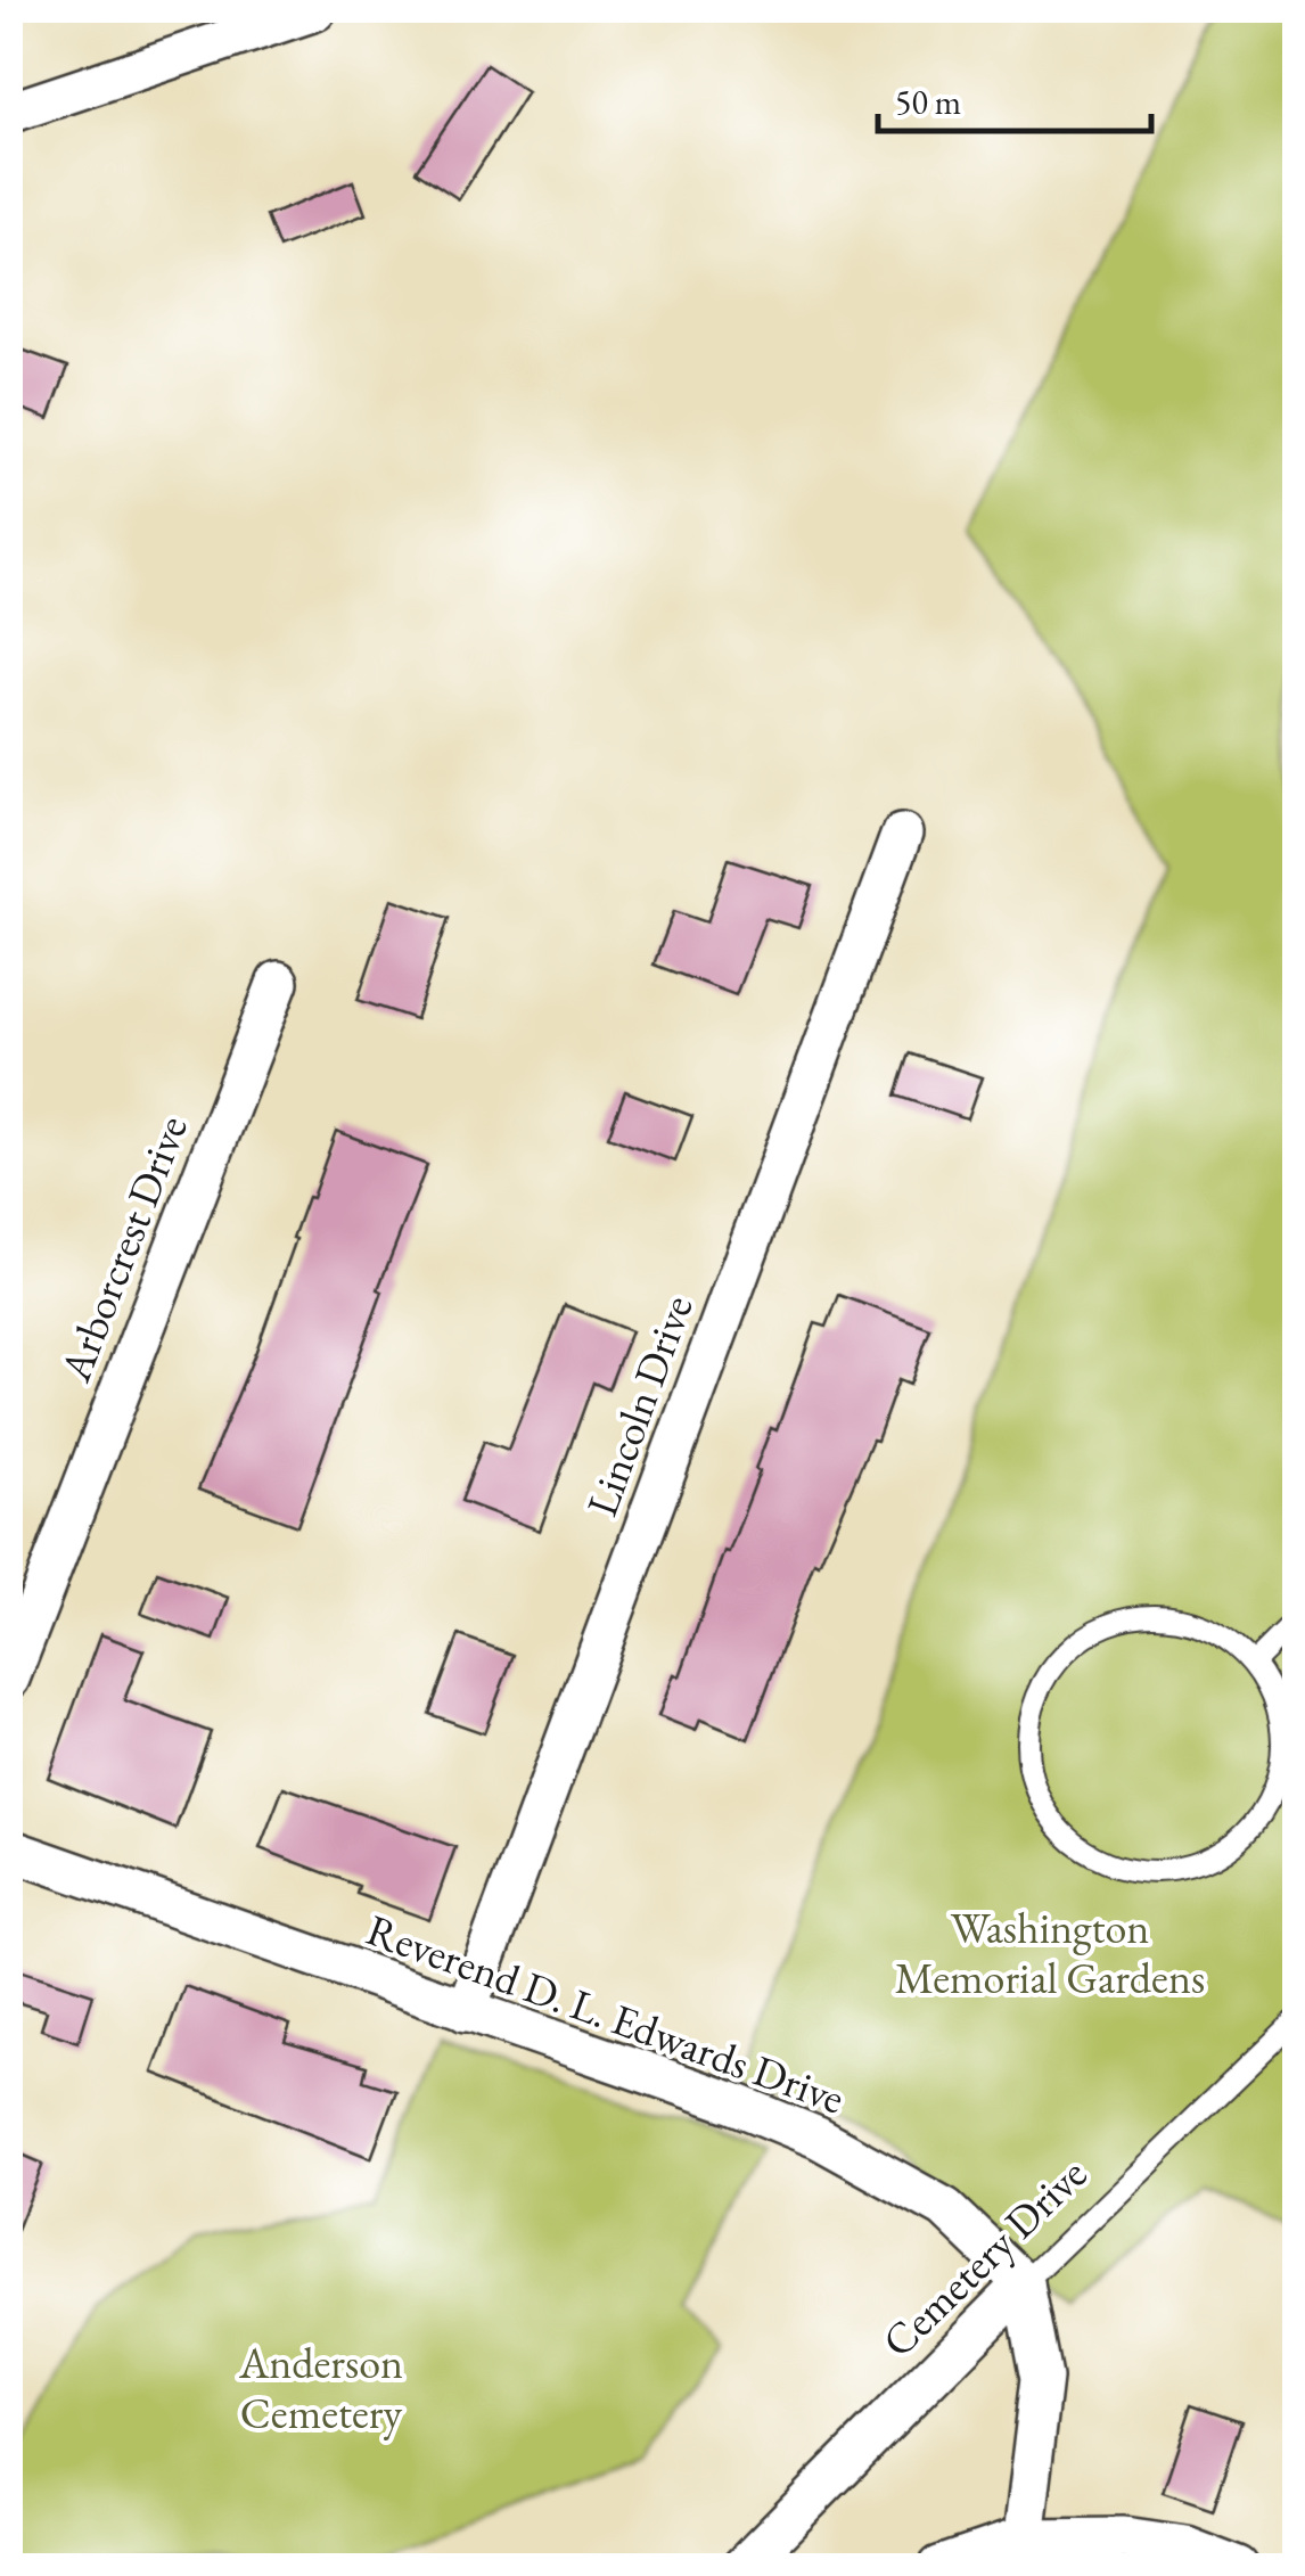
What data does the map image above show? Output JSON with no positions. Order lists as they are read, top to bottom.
{
  "streets": {
    "street": [
      "Arborcrest Drive",
      "Lincoln Drive",
      "Reverend D. L. Edwards Drive",
      "Cemetery Drive"
    ]
  },
  "crossings": [
    ["Lincoln Drive", "Reverend D. L. Edwards Drive"],
    ["Reverend D. L. Edwards Drive", "Cemetery Drive"]
  ],
  "parks": ["Washington Memorial Gardens", "Anderson Cemetery"],
  "scale_bar": "50 m"
}
